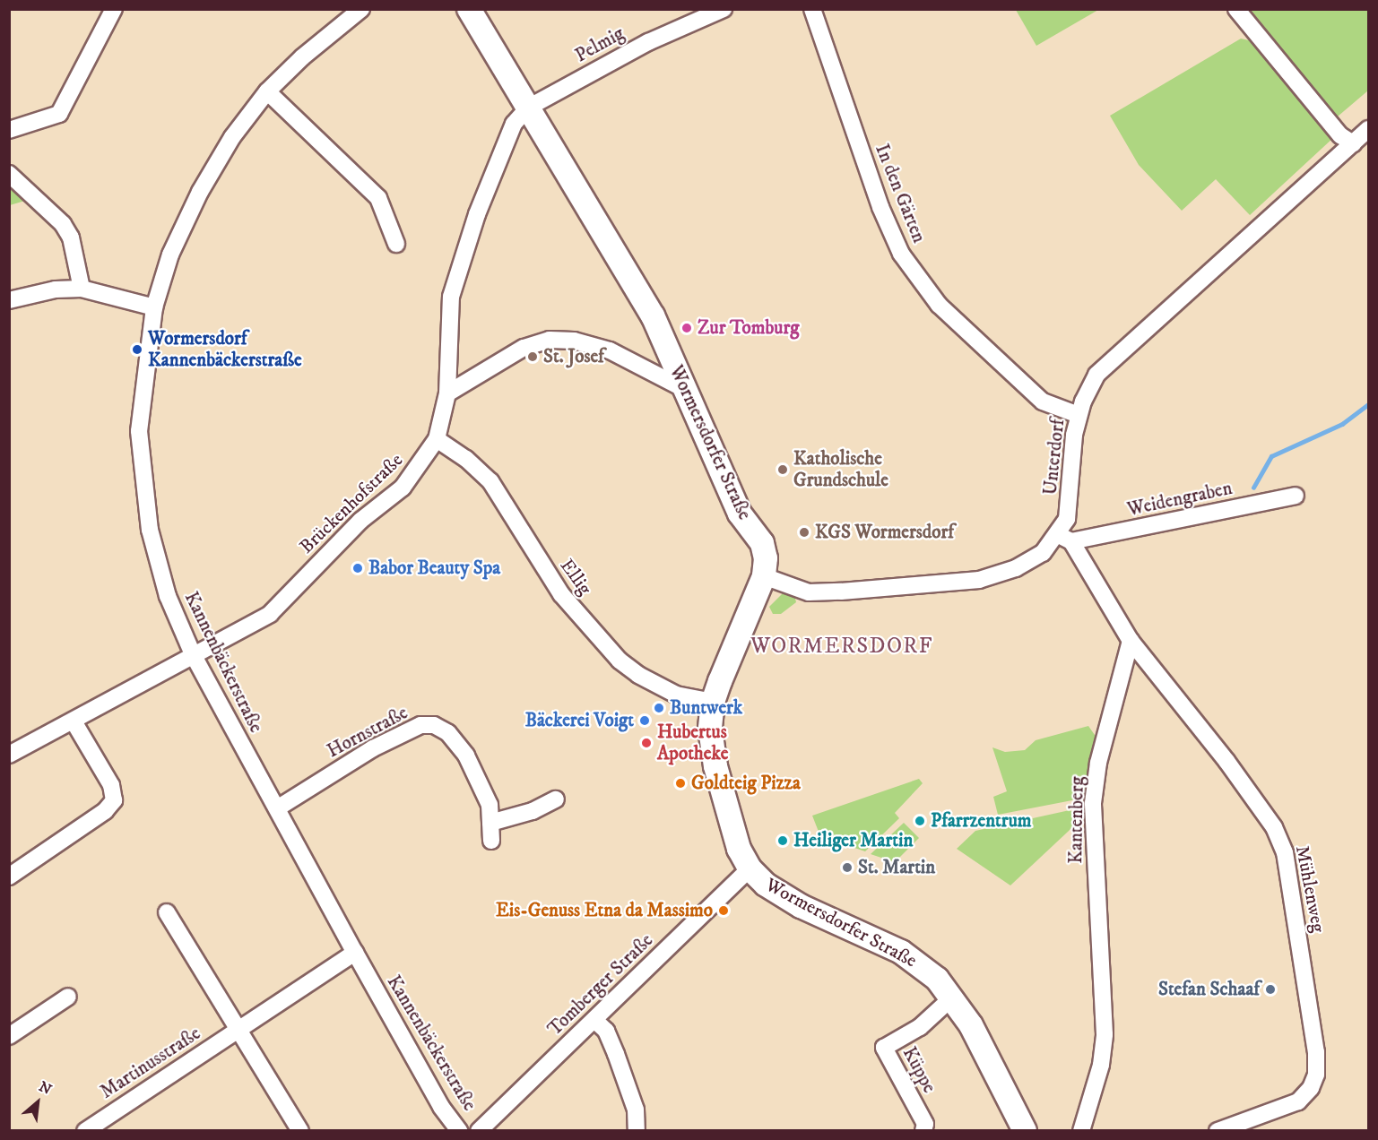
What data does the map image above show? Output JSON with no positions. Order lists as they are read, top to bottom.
{
  "streets": {
    "main road": ["Wormersdorfer Straße"],
    "street": [
      "Pelmig",
      "In den Gärten",
      "Unterdorf",
      "Weidengraben",
      "Brückenhofstraße",
      "Ellig",
      "Kannenbäckerstraße",
      "Hornstraße",
      "Kantenberg",
      "Mühlenweg",
      "Tomberger Straße",
      "Martinusstraße",
      "Küppe"
    ]
  },
  "crossings": [
    ["Pelmig", "Wormersdorfer Straße"],
    ["Pelmig", "Brückenhofstraße"],
    ["In den Gärten", "Unterdorf"],
    ["Wormersdorfer Straße", "Unterdorf"],
    ["Wormersdorfer Straße", "Brückenhofstraße"],
    ["Wormersdorfer Straße", "Ellig"],
    ["Wormersdorfer Straße", "Tomberger Straße"],
    ["Wormersdorfer Straße", "Küppe"],
    ["Unterdorf", "Weidengraben"],
    ["Brückenhofstraße", "Ellig"],
    ["Brückenhofstraße", "Kannenbäckerstraße"],
    ["Kannenbäckerstraße", "Hornstraße"],
    ["Kannenbäckerstraße", "Martinusstraße"],
    ["Kantenberg", "Mühlenweg"]
  ],
  "districts": ["WORMERSDORF"],
  "places": [
    "Zur Tomburg",
    "Wormersdorf Kannenbäckerstraße",
    "St. Josef",
    "Katholische Grundschule",
    "KGS Wormersdorf",
    "Babor Beauty Spa",
    "Buntwerk",
    "Bäckerei Voigt",
    "Hubertus Apotheke",
    "Goldteig Pizza",
    "Pfarrzentrum",
    "Heiliger Martin",
    "St. Martin",
    "Eis-Genuss Etna da Massimo",
    "Stefan Schaaf"
  ],
  "north": "top right"
}
